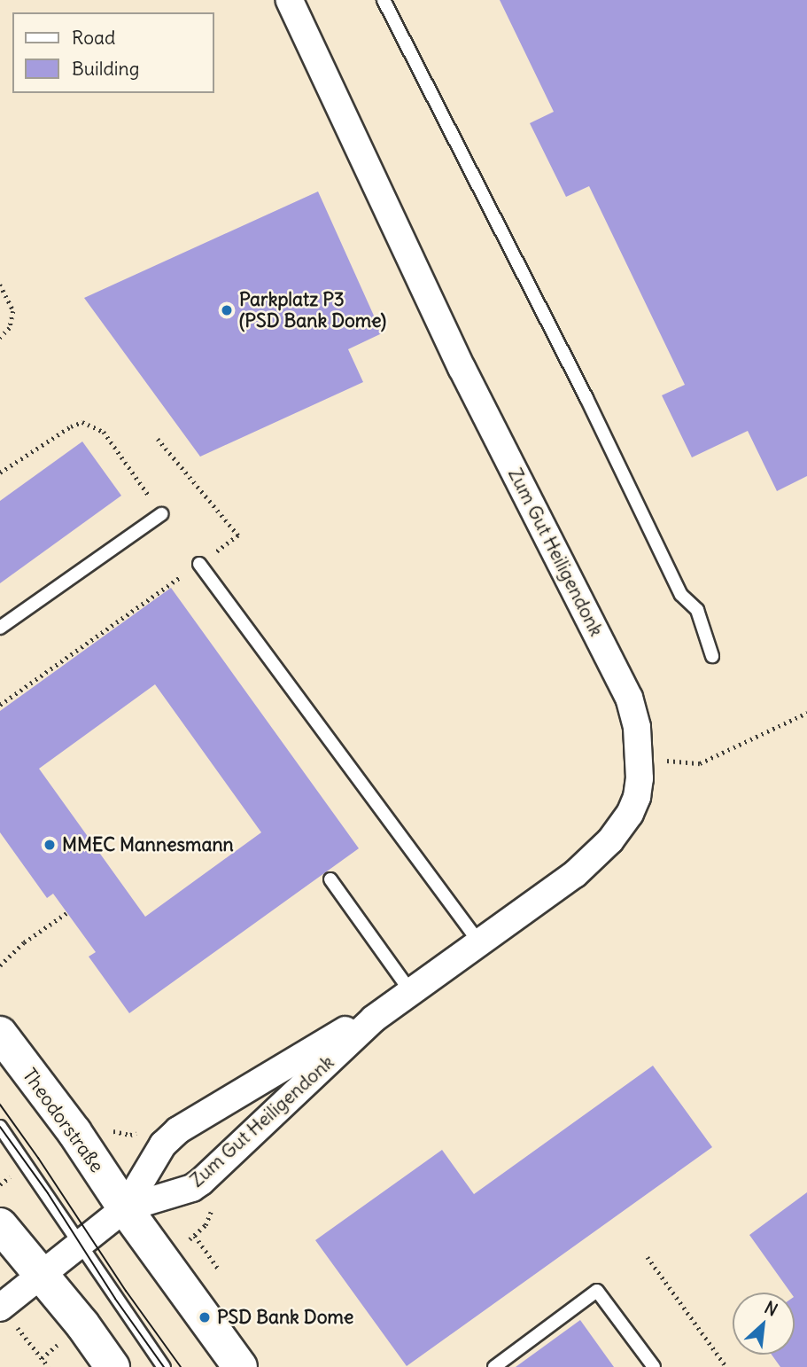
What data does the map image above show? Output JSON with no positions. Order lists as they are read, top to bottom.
{
  "streets": {
    "main road": ["Theodorstraße"],
    "street": ["Zum Gut Heiligendonk"]
  },
  "crossings": [
    ["Zum Gut Heiligendonk", "Theodorstraße"]
  ],
  "places": ["Parkplatz P3 (PSD Bank Dome)", "MMEC Mannesmann", "PSD Bank Dome"],
  "legend": ["Road", "Building"],
  "north": "top right"
}
